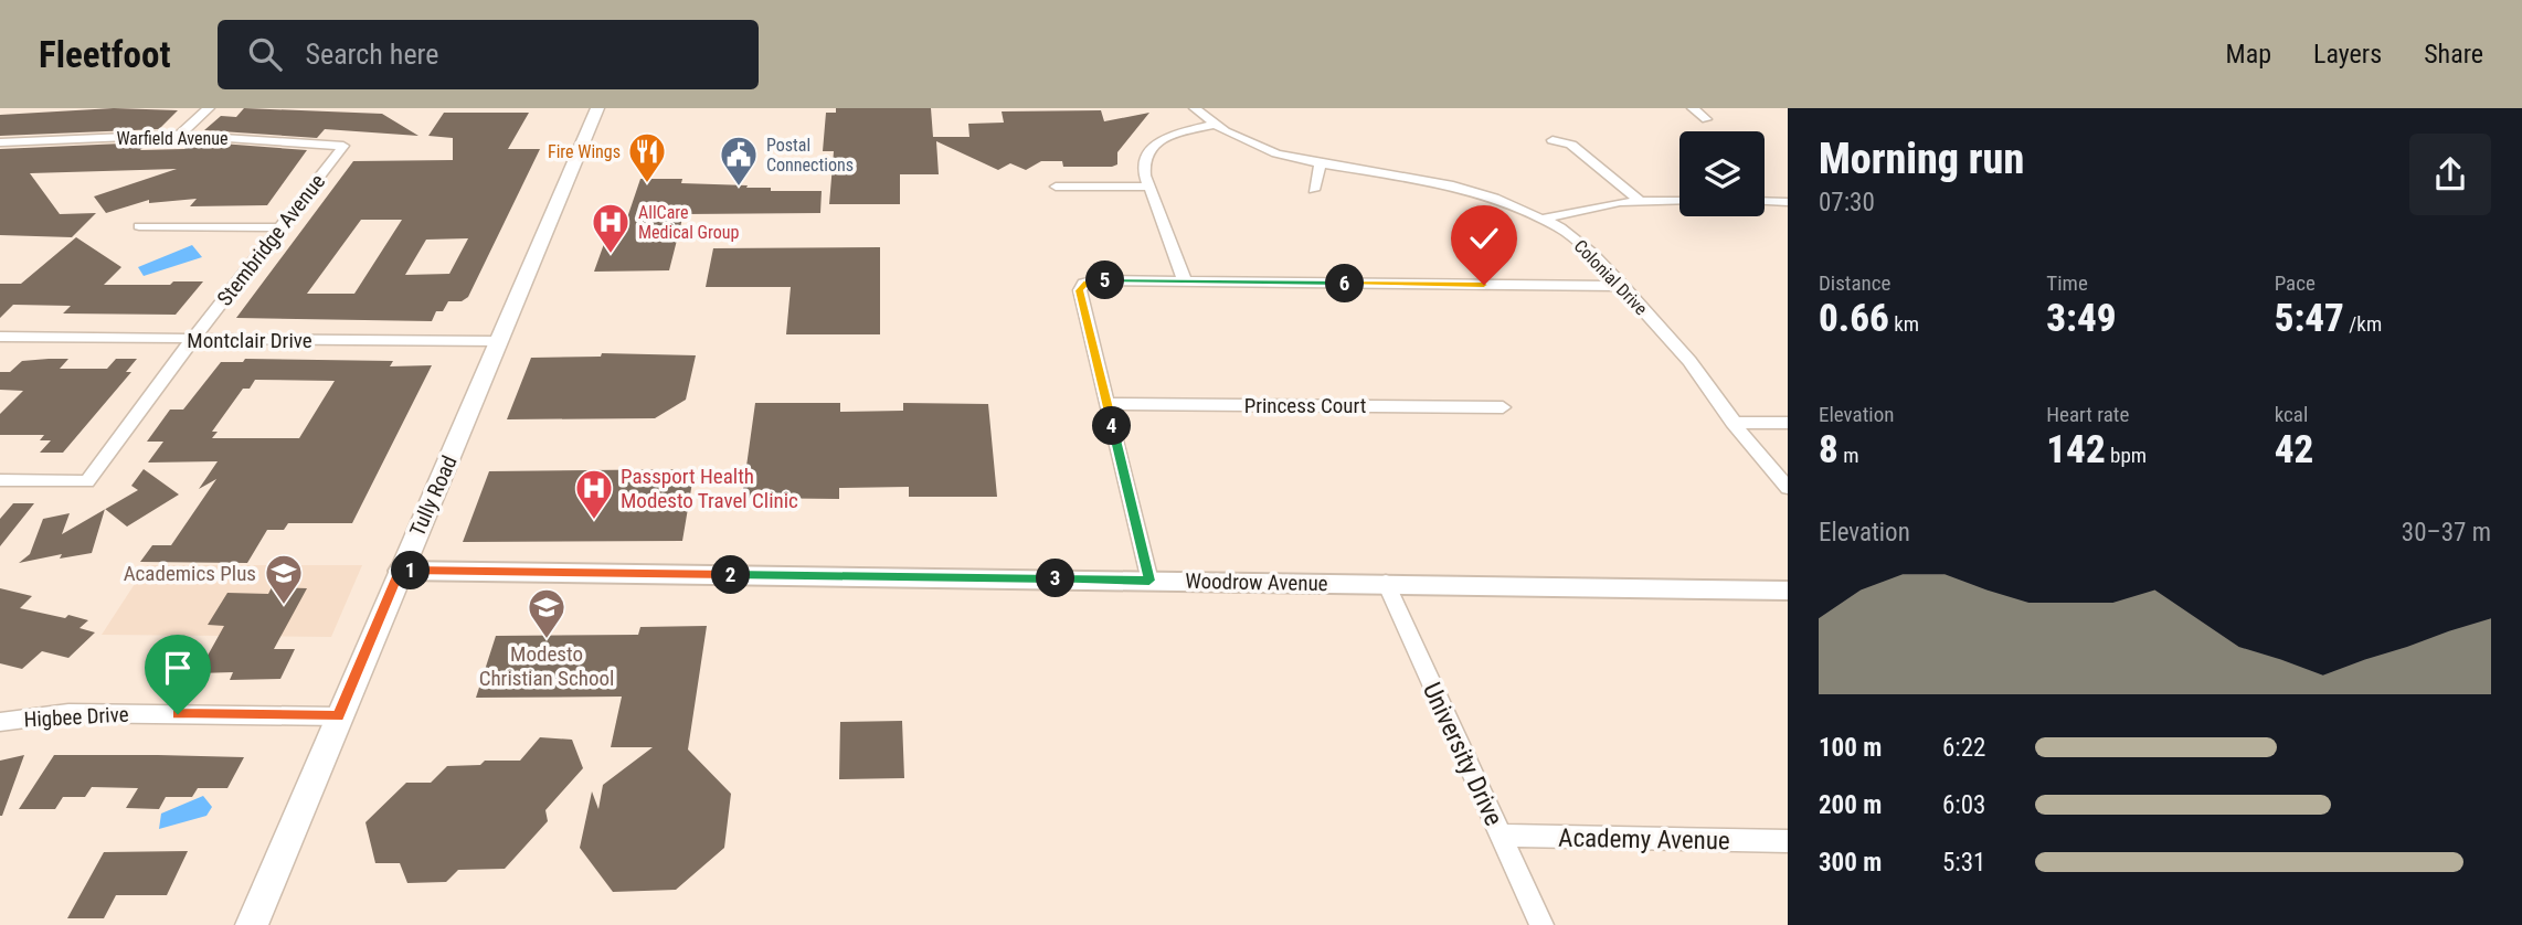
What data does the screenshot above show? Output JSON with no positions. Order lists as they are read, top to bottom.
{
  "streets": {
    "main road": ["Tully Road"],
    "street": [
      "Warfield Avenue",
      "Stembridge Avenue",
      "Colonial Drive",
      "Montclair Drive",
      "Princess Court",
      "Woodrow Avenue",
      "Higbee Drive",
      "University Drive",
      "Academy Avenue"
    ]
  },
  "crossings": [
    ["Warfield Avenue", "Stembridge Avenue"],
    ["Stembridge Avenue", "Montclair Drive"],
    ["Montclair Drive", "Tully Road"],
    ["Tully Road", "Woodrow Avenue"],
    ["Tully Road", "Higbee Drive"],
    ["Woodrow Avenue", "University Drive"],
    ["University Drive", "Academy Avenue"]
  ],
  "places": {
    "restaurant": ["Fire Wings"],
    "public building": ["Postal Connections"],
    "hospital": ["AllCare Medical Group", "Passport Health Modesto Travel Clinic"],
    "school or university": ["Academics Plus", "Modesto Christian School"]
  },
  "page": {
    "header": "Fleetfoot",
    "search": "Search here",
    "nav": ["Map", "Layers", "Share"],
    "heading": ["Morning run", "07:30"],
    "stats": [
      ["Distance", "0.66 km"],
      ["Time", "3:49"],
      ["Pace", "5:47 /km"],
      ["Elevation", "8 m"],
      ["Heart rate", "142 bpm"],
      ["kcal", "42"]
    ],
    "pins": [
      "5",
      "6",
      "4",
      "1",
      "2",
      "3"
    ],
    "chart": ["Elevation", "30–37 m"],
    "list": [
      {
        "name": "100 m",
        "note": "6:22"
      },
      {
        "name": "200 m",
        "note": "6:03"
      },
      {
        "name": "300 m",
        "note": "5:31"
      }
    ]
  }
}
